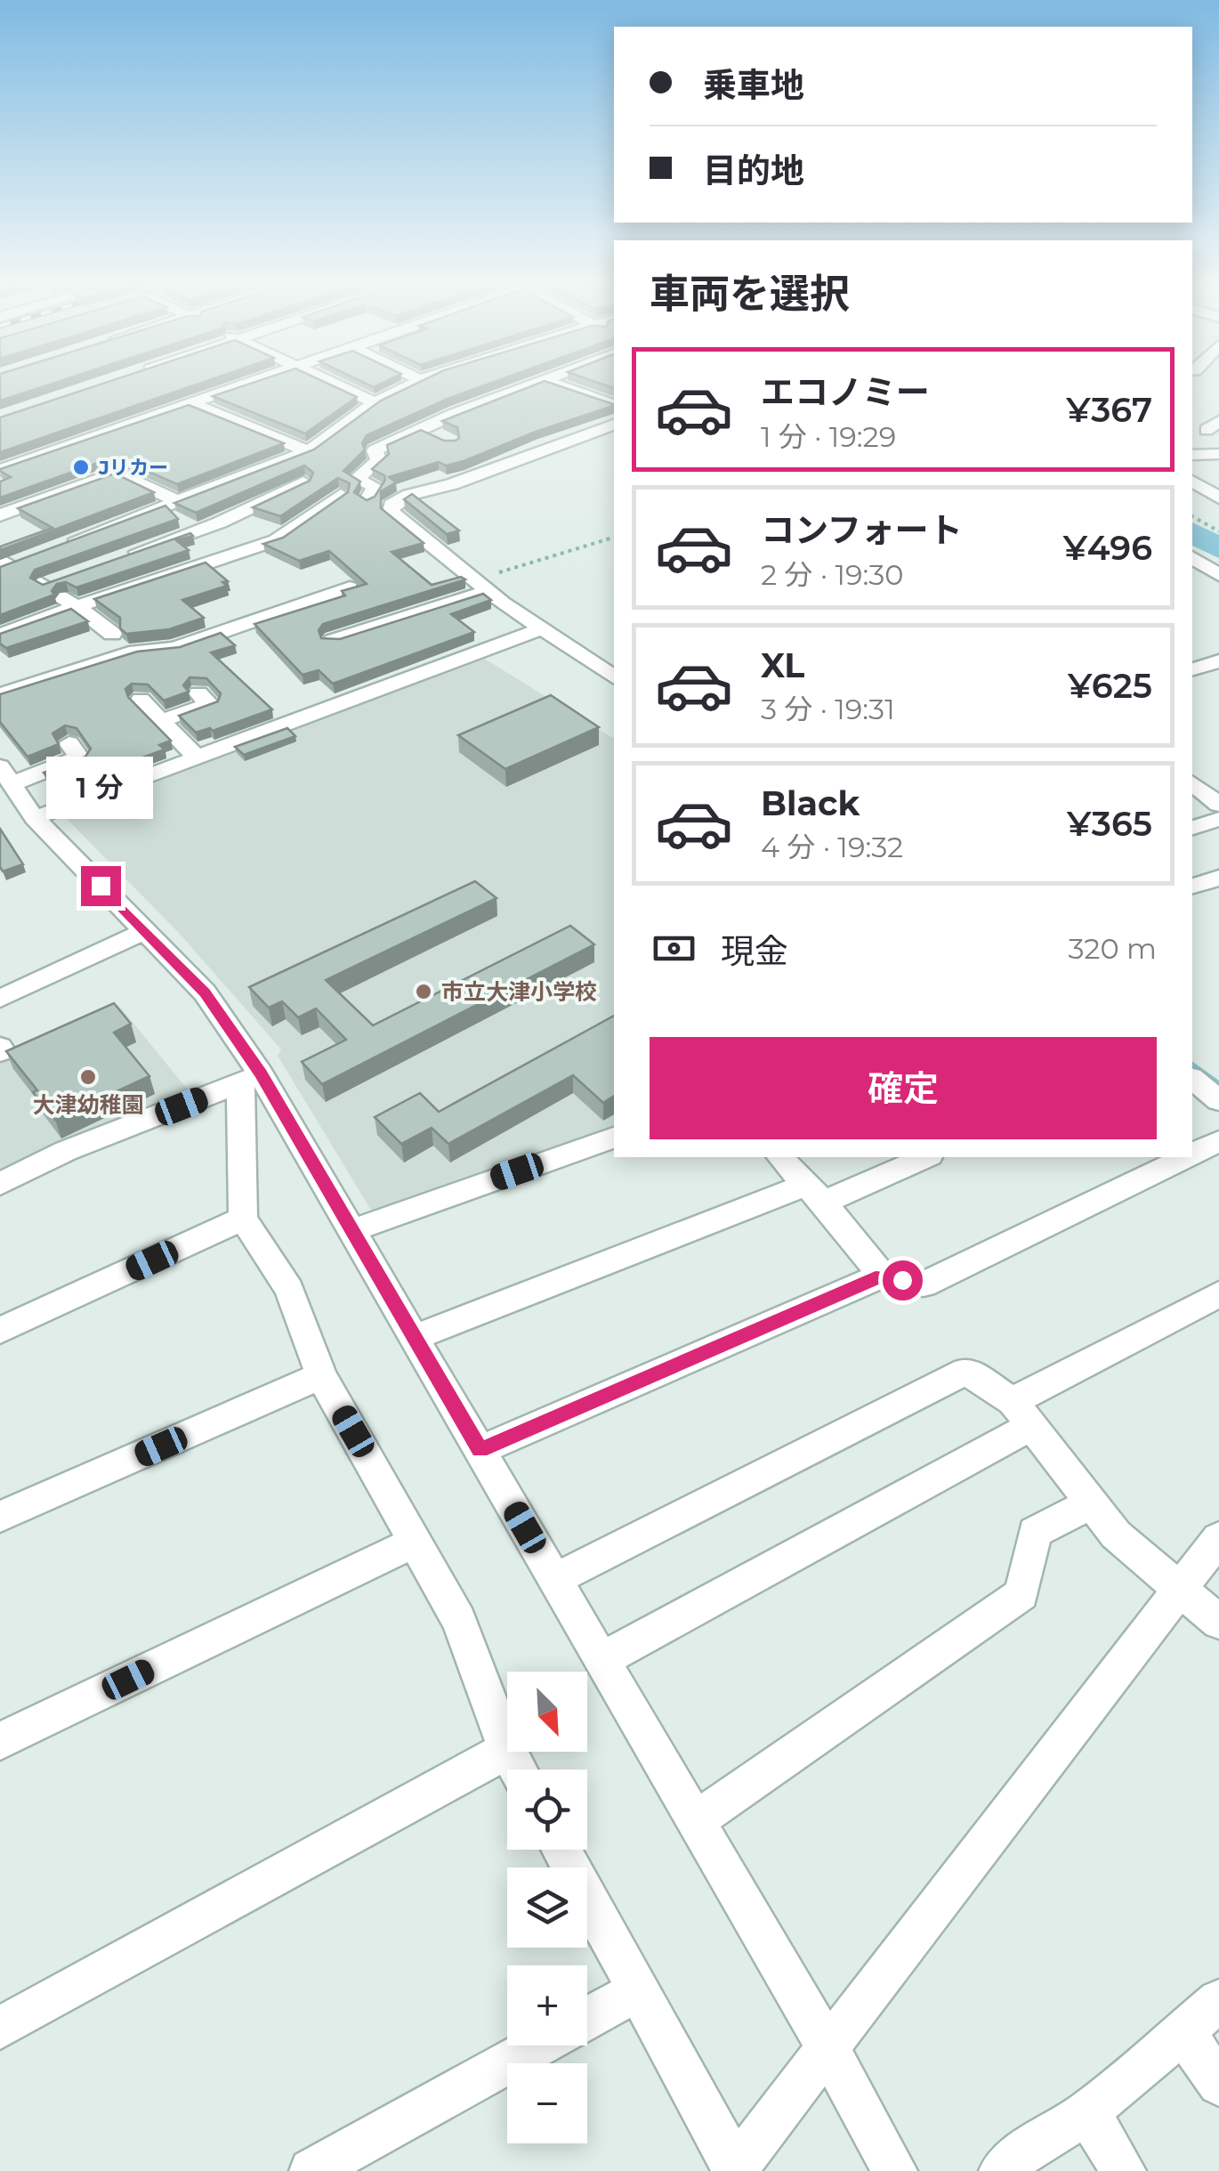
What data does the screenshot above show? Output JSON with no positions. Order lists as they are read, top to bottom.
{
  "places": ["Jリカー", "市立大津小学校", "大津幼稚園"],
  "north": "bottom right",
  "page": {
    "banner": ["乗車地", "目的地"],
    "heading": "車両を選択",
    "list": [
      {
        "name": "エコノミー",
        "note": "1 分 · 19:29",
        "value": "¥367"
      },
      {
        "name": "コンフォート",
        "note": "2 分 · 19:30",
        "value": "¥496"
      },
      {
        "name": "XL",
        "note": "3 分 · 19:31",
        "value": "¥625"
      },
      {
        "name": "Black",
        "note": "4 分 · 19:32",
        "value": "¥365"
      }
    ],
    "bubble": "1 分",
    "pay": ["現金", "320 m"],
    "buttons": "確定",
    "map_buttons": ["+", "−"]
  }
}
